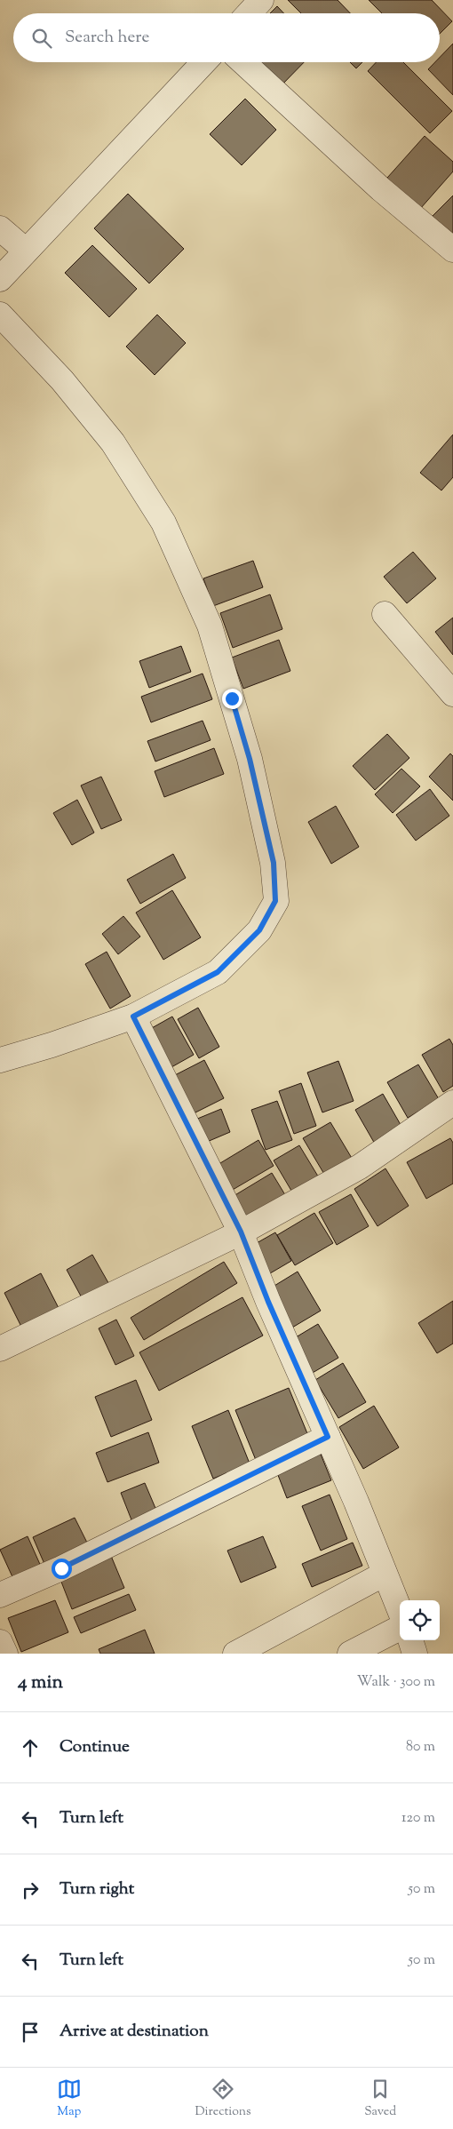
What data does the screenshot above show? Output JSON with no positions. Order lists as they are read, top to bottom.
{
  "page": {
    "search": "Search here",
    "heading": ["4 min", "Walk · 300 m"],
    "list": [
      ["Continue", "80 m"],
      ["Turn left", "120 m"],
      ["Turn right", "50 m"],
      ["Turn left", "50 m"],
      "Arrive at destination"
    ],
    "nav": ["Map", "Directions", "Saved"]
  }
}
